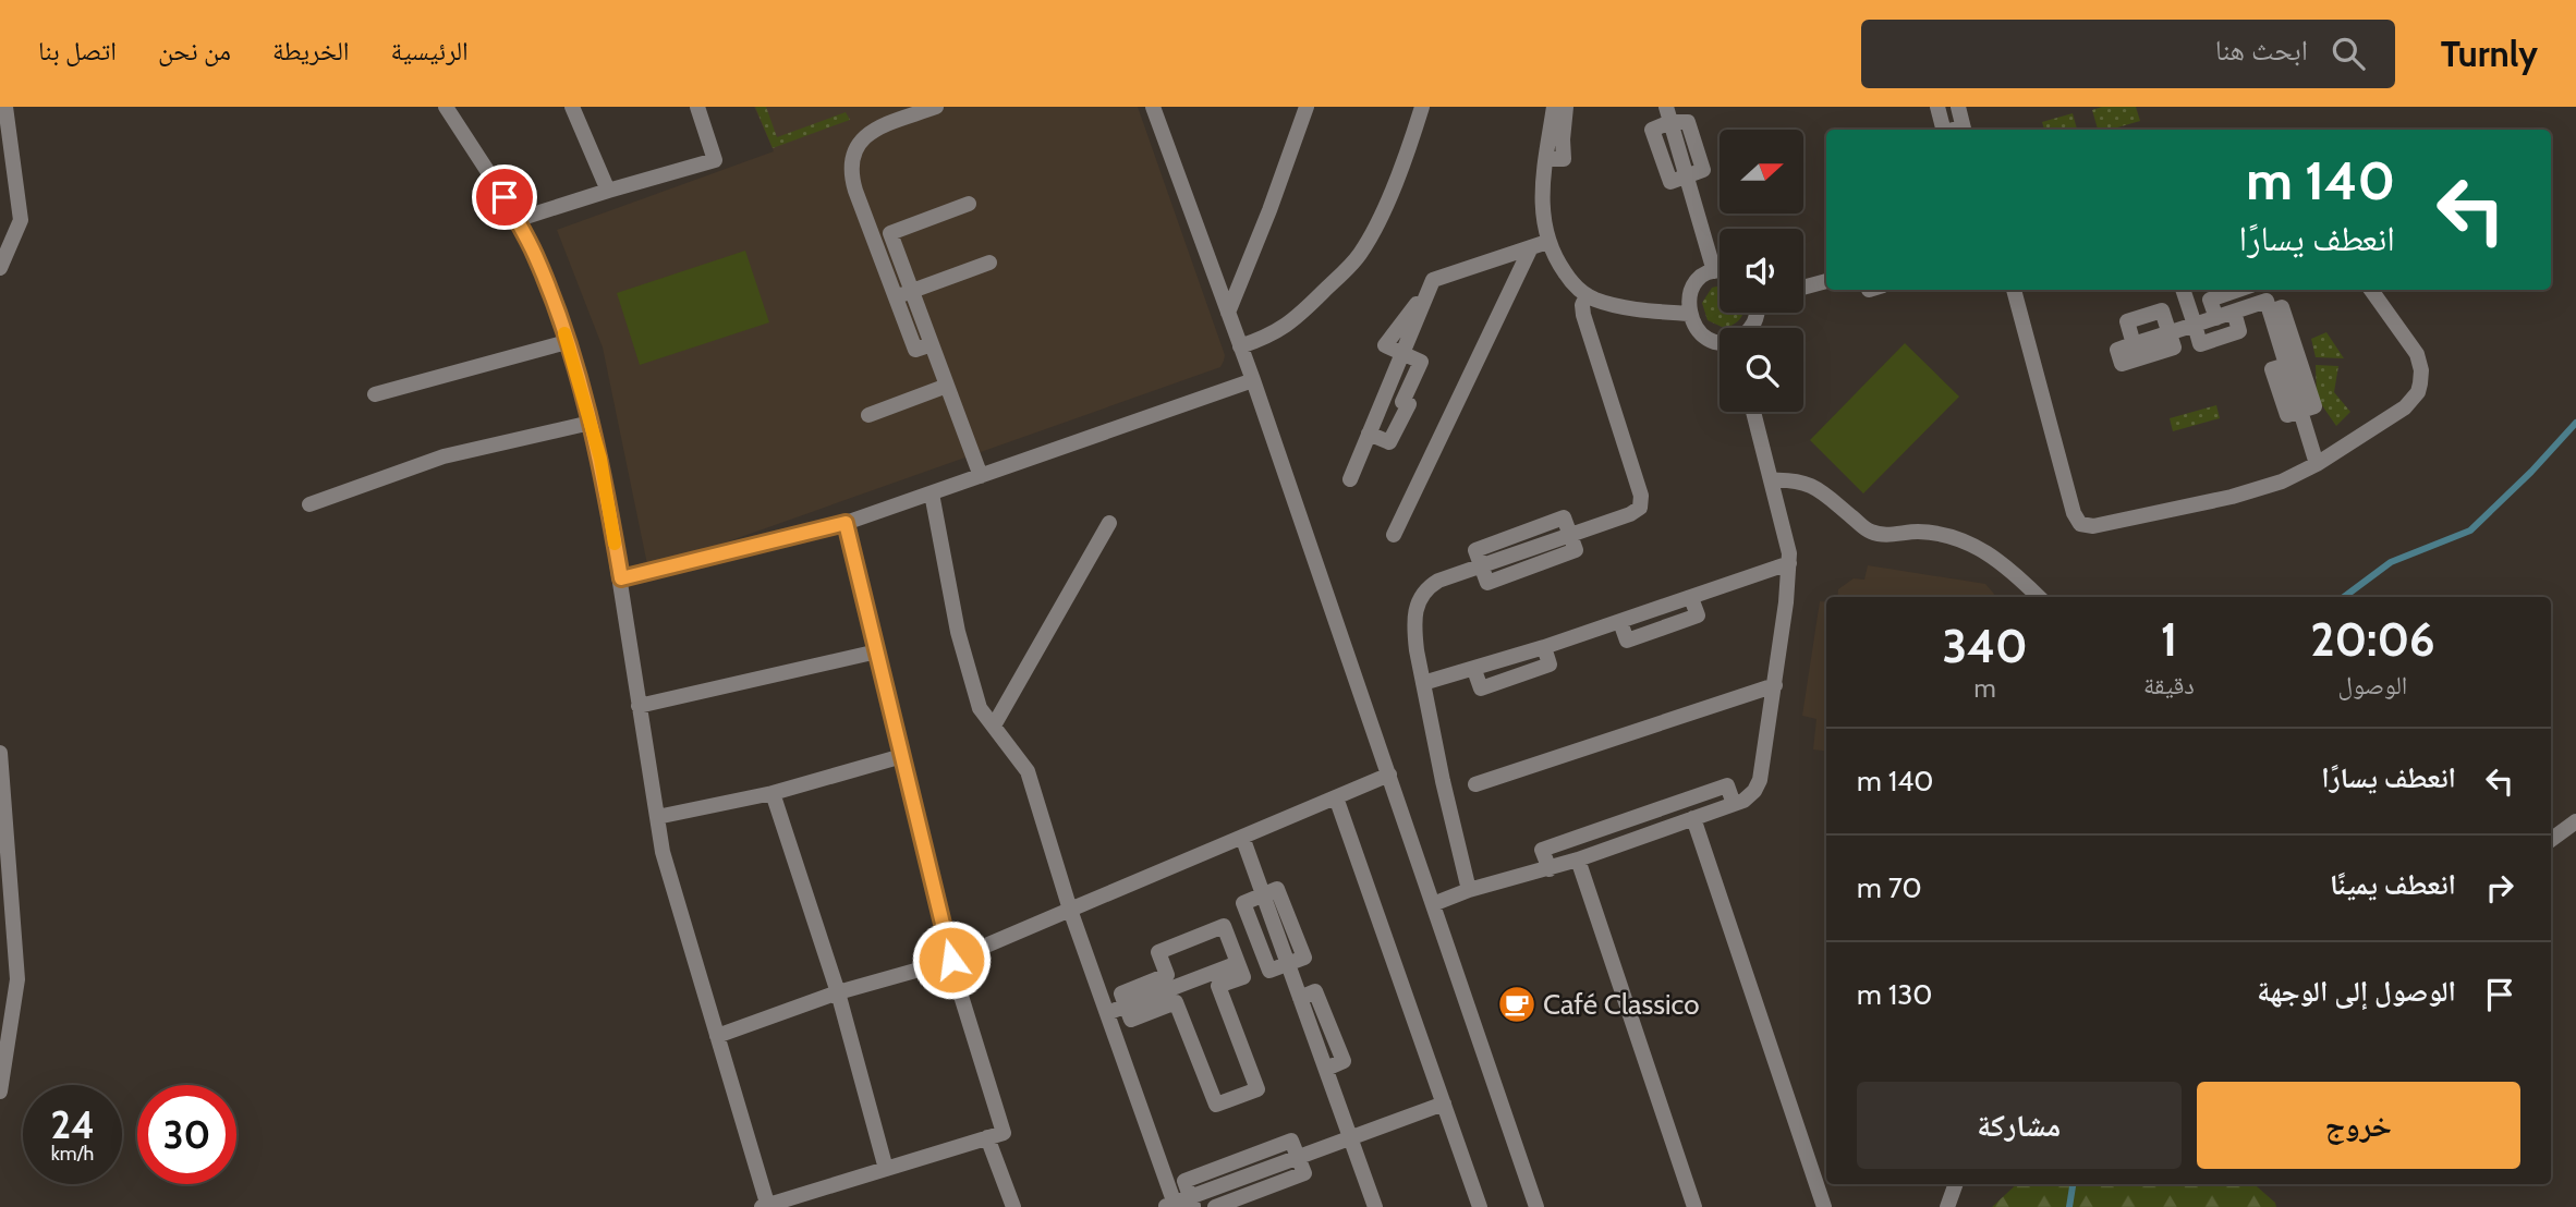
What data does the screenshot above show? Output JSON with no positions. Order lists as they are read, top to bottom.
{
  "places": {
    "cafe": ["Café Classico"]
  },
  "north": "right",
  "page": {
    "header": "Turnly",
    "search": "ابحث هنا",
    "nav": [
      "الرئيسية",
      "الخريطة",
      "من نحن",
      "اتصل بنا"
    ],
    "turn": ["140 m", "انعطف يسارًا"],
    "eta": [
      "20:06",
      "الوصول",
      "1",
      "دقيقة",
      "340",
      "m"
    ],
    "list": [
      {
        "name": "انعطف يسارًا",
        "value": "140 m"
      },
      {
        "name": "انعطف يمينًا",
        "value": "70 m"
      },
      {
        "name": "الوصول إلى الوجهة",
        "value": "130 m"
      }
    ],
    "buttons": ["خروج", "مشاركة"],
    "speed": "24 km/h",
    "limit": "30"
  }
}
